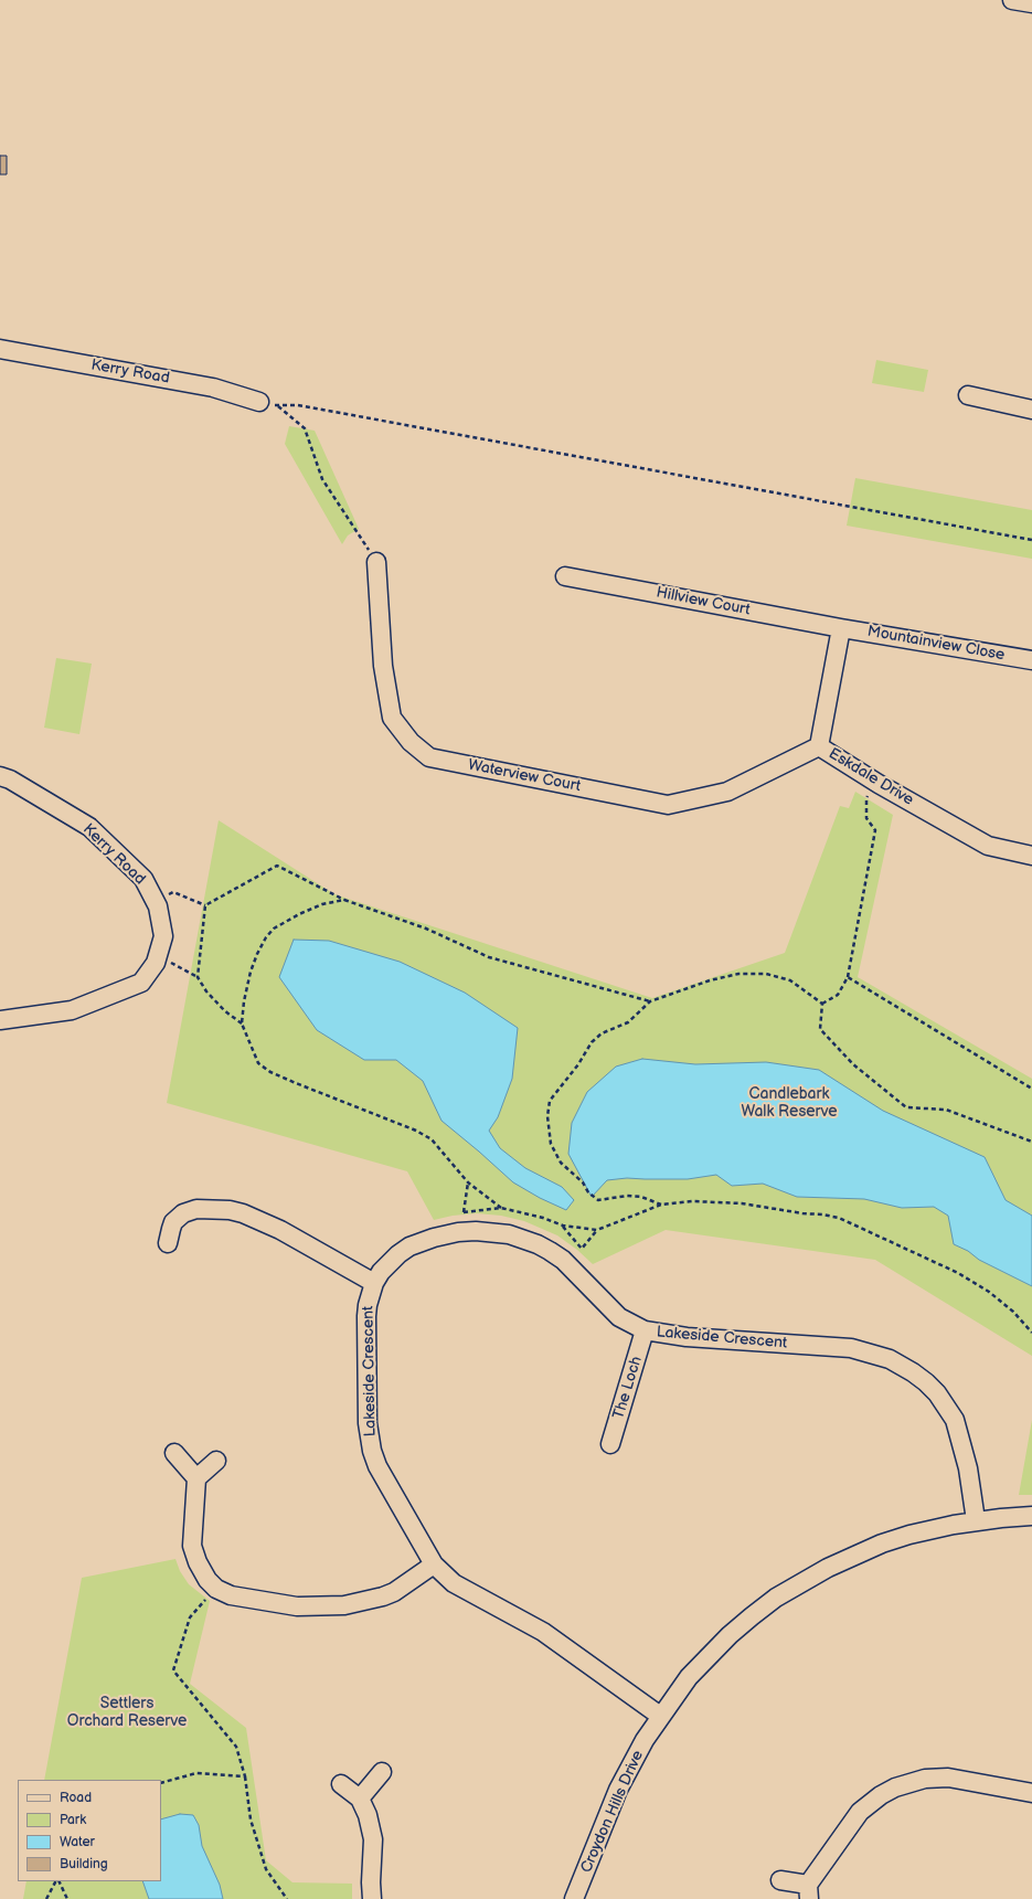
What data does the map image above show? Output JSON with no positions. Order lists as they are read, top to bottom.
{
  "streets": {
    "street": [
      "Kerry Road",
      "Hillview Court",
      "Mountainview Close",
      "Waterview Court",
      "Eskdale Drive",
      "Lakeside Crescent",
      "The Loch",
      "Croydon Hills Drive"
    ]
  },
  "crossings": [
    ["Hillview Court", "Mountainview Close"],
    ["Hillview Court", "Eskdale Drive"],
    ["Mountainview Close", "Eskdale Drive"],
    ["Waterview Court", "Eskdale Drive"],
    ["Lakeside Crescent", "The Loch"],
    ["Lakeside Crescent", "Croydon Hills Drive"]
  ],
  "parks": ["Candlebark Walk Reserve", "Settlers Orchard Reserve"],
  "legend": [
    "Road",
    "Park",
    "Water",
    "Building"
  ]
}
